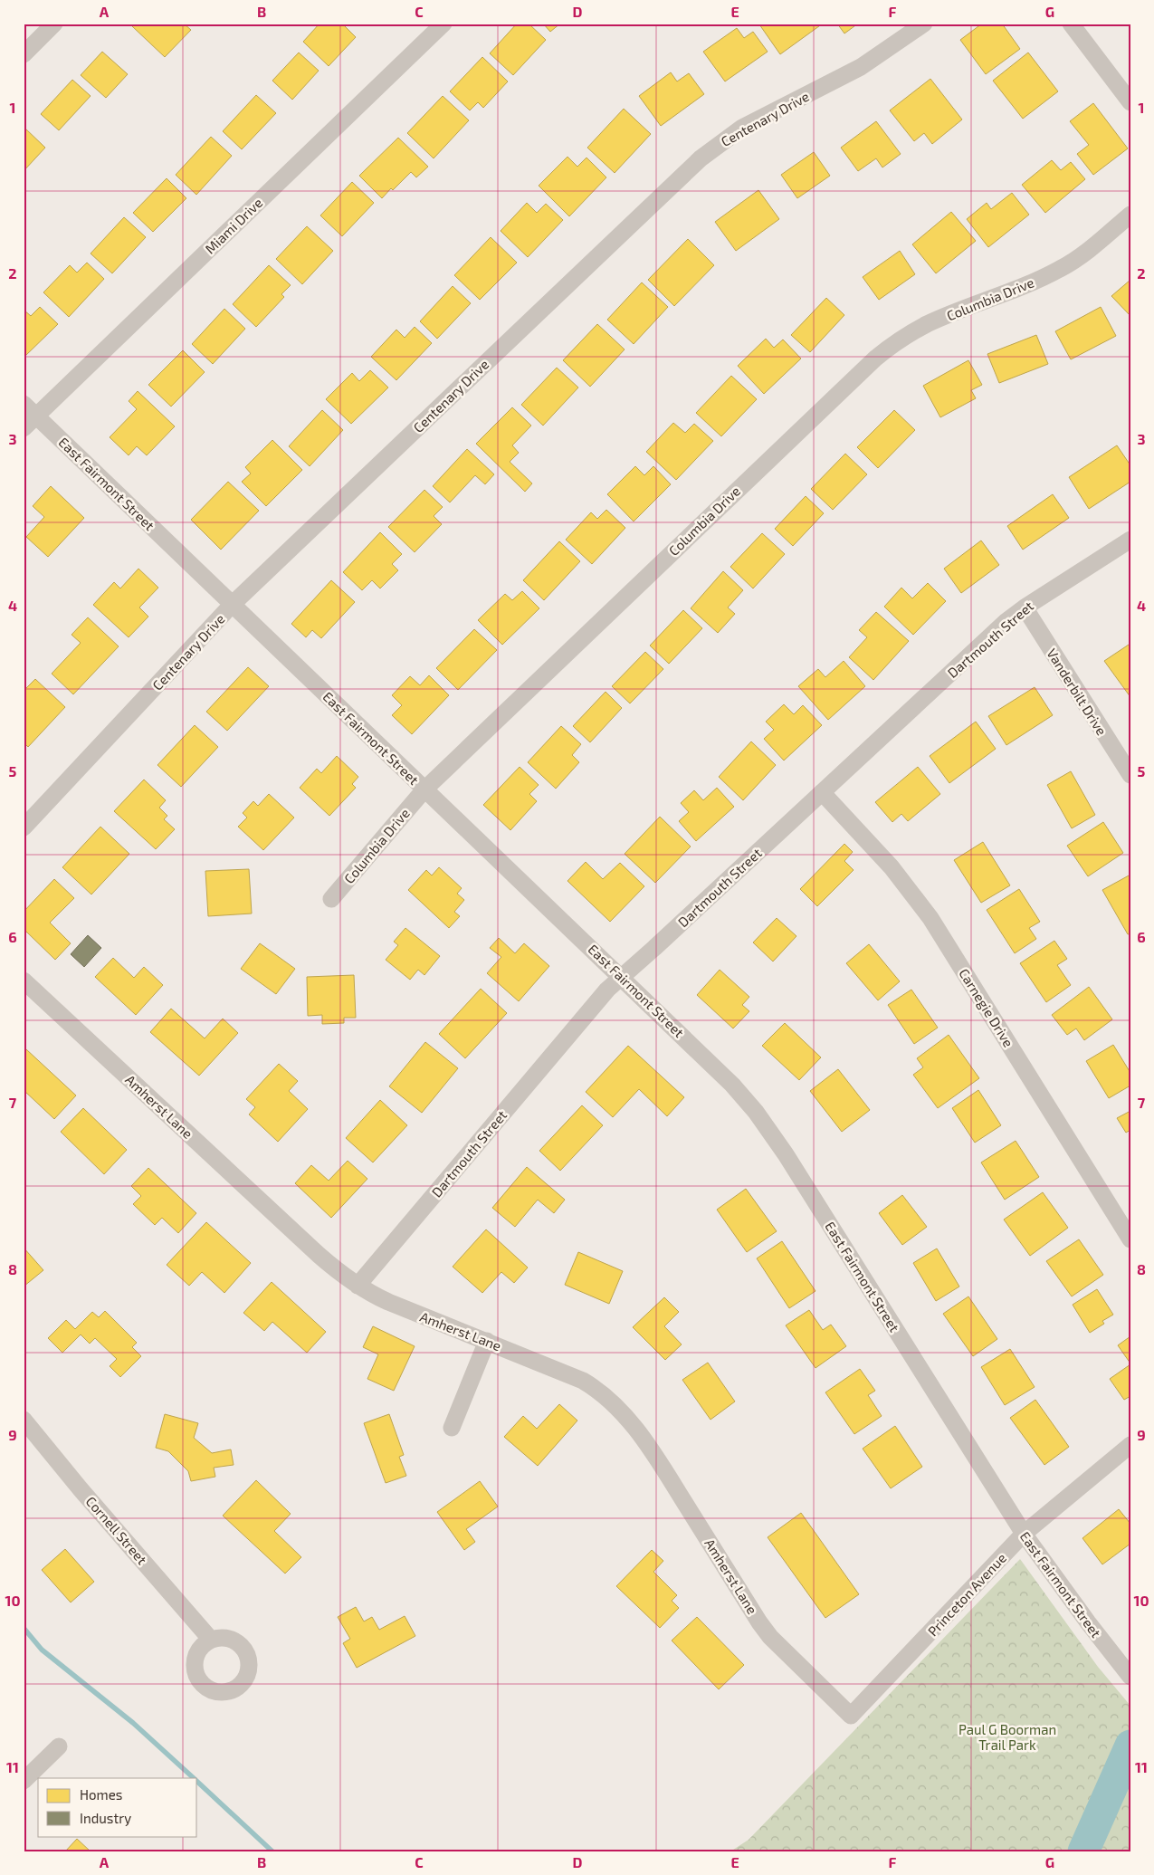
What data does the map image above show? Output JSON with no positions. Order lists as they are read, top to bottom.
{
  "streets": {
    "street": [
      "Centenary Drive",
      "Miami Drive",
      "Columbia Drive",
      "East Fairmont Street",
      "Dartmouth Street",
      "Vanderbilt Drive",
      "Carnegie Drive",
      "Amherst Lane",
      "Cornell Street",
      "Princeton Avenue"
    ]
  },
  "crossings": [
    ["Centenary Drive", "East Fairmont Street"],
    ["Miami Drive", "East Fairmont Street"],
    ["Columbia Drive", "East Fairmont Street"],
    ["East Fairmont Street", "Dartmouth Street"],
    ["East Fairmont Street", "Princeton Avenue"],
    ["Dartmouth Street", "Vanderbilt Drive"],
    ["Dartmouth Street", "Carnegie Drive"],
    ["Dartmouth Street", "Amherst Lane"],
    ["Amherst Lane", "Princeton Avenue"]
  ],
  "parks": ["Paul G Boorman Trail Park"],
  "legend": ["Homes", "Industry"],
  "grid": {
    "columns": [
      "A",
      "B",
      "C",
      "D",
      "E",
      "F",
      "G"
    ],
    "rows": [
      "1",
      "2",
      "3",
      "4",
      "5",
      "6",
      "7",
      "8",
      "9",
      "10",
      "11"
    ]
  }
}
